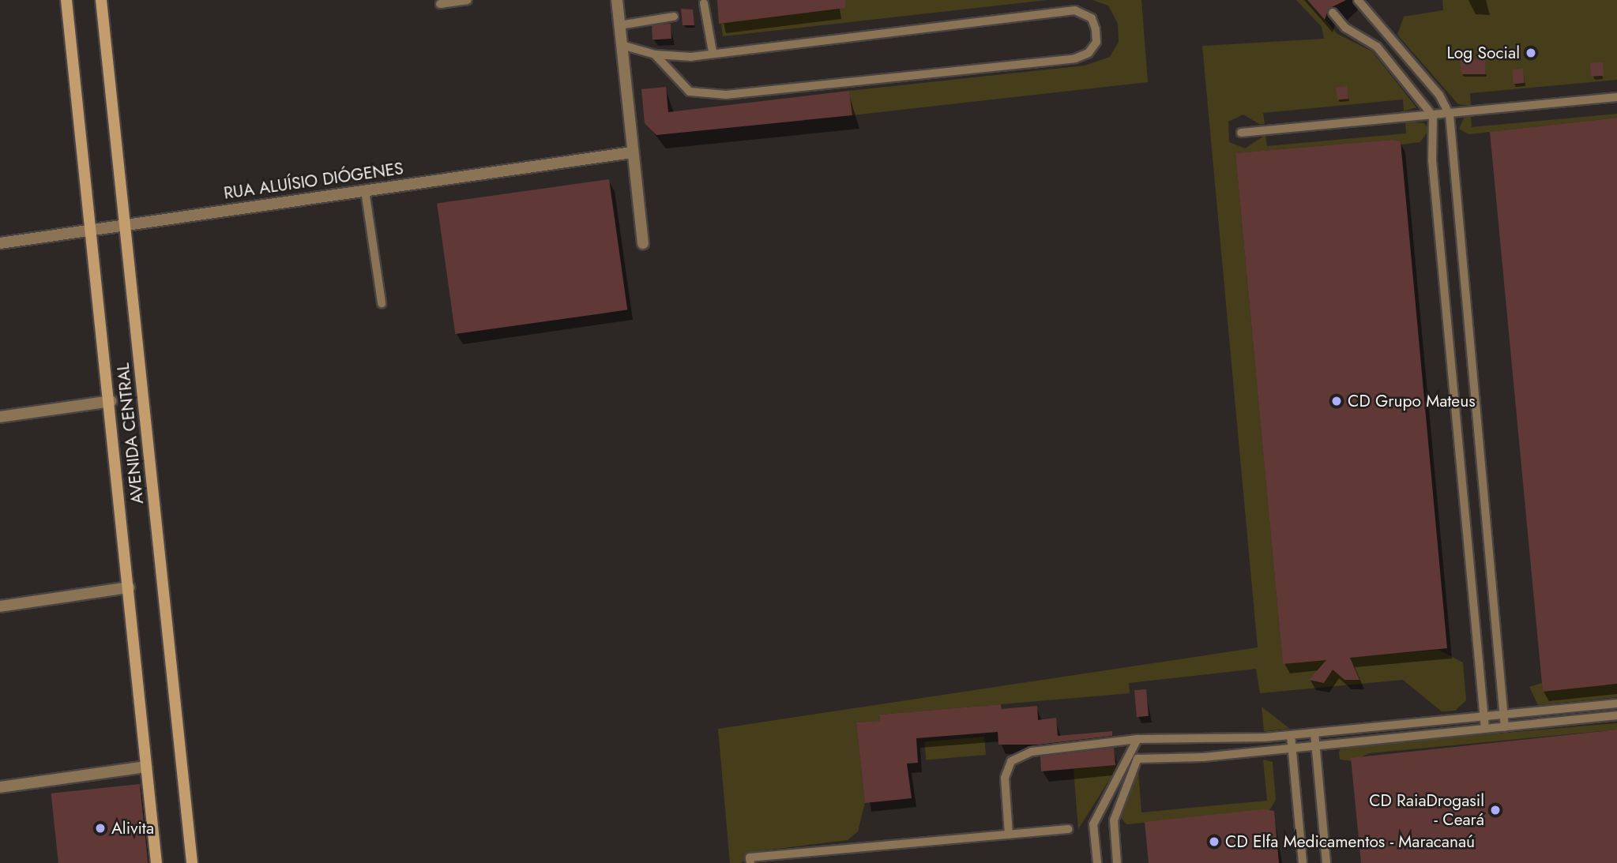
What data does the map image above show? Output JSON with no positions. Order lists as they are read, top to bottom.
{
  "streets": {
    "street": ["RUA ALUÍSIO DIÓGENES", "AVENIDA CENTRAL"]
  },
  "crossings": [
    ["RUA ALUÍSIO DIÓGENES", "AVENIDA CENTRAL"]
  ],
  "places": [
    "Log Social",
    "CD Grupo Mateus",
    "CD RaiaDrogasil - Ceará",
    "Alivita",
    "CD Elfa Medicamentos - Maracanaú"
  ]
}
